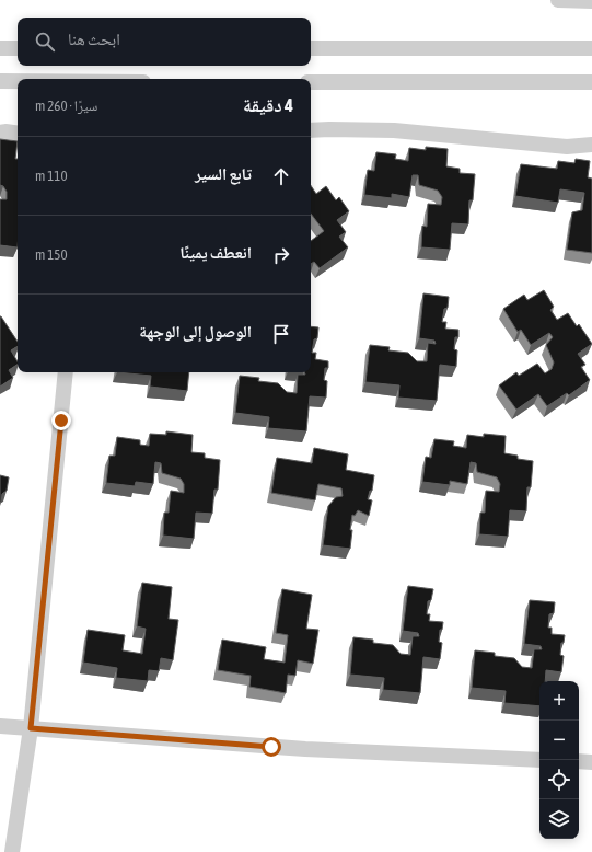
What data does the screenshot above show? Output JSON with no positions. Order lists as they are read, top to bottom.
{
  "page": {
    "search": "ابحث هنا",
    "heading": ["4 دقيقة", "سيرًا · 260 m"],
    "list": [
      ["تابع السير", "110 m"],
      ["انعطف يمينًا", "150 m"],
      "الوصول إلى الوجهة"
    ],
    "map_buttons": ["+", "−"]
  }
}
